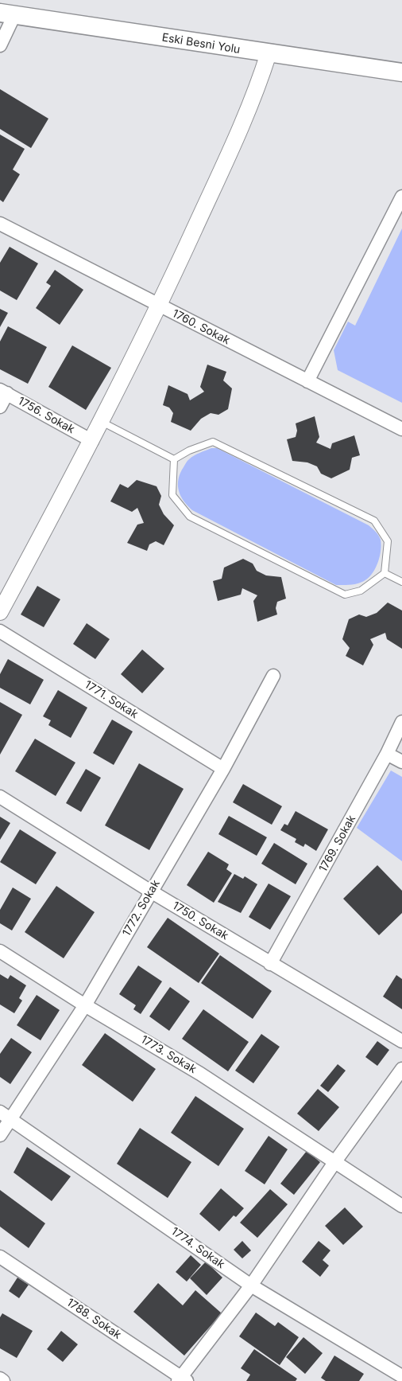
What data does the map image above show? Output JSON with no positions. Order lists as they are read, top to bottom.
{
  "streets": {
    "main road": ["Eski Besni Yolu"],
    "street": [
      "1760. Sokak",
      "1756. Sokak",
      "1771. Sokak",
      "1769. Sokak",
      "1772. Sokak",
      "1750. Sokak",
      "1773. Sokak",
      "1774. Sokak",
      "1788. Sokak"
    ]
  },
  "crossings": [
    ["1771. Sokak", "1772. Sokak"],
    ["1769. Sokak", "1750. Sokak"],
    ["1772. Sokak", "1750. Sokak"],
    ["1772. Sokak", "1773. Sokak"],
    ["1772. Sokak", "1774. Sokak"]
  ]
}
